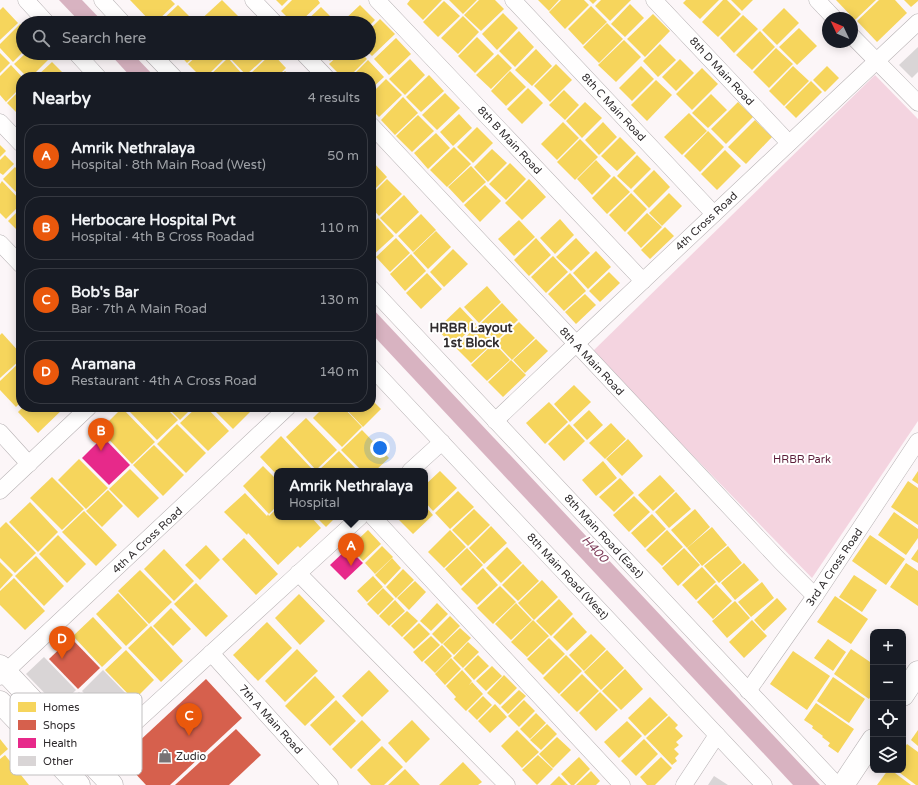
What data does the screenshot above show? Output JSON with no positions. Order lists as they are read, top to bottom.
{
  "streets": {
    "street": [
      "8th D Main Road",
      "8th C Main Road",
      "8th B Main Road",
      "4th Cross Road",
      "8th A Main Road",
      "8th Main Road (East)",
      "4th A Cross Road",
      "3rd A Cross Road",
      "8th Main Road (West)",
      "7th A Main Road"
    ]
  },
  "crossings": [
    ["8th D Main Road", "4th Cross Road"],
    ["8th C Main Road", "4th Cross Road"],
    ["8th B Main Road", "4th Cross Road"],
    ["4th Cross Road", "8th A Main Road"],
    ["4th Cross Road", "8th Main Road (East)"],
    ["8th A Main Road", "3rd A Cross Road"],
    ["8th Main Road (East)", "3rd A Cross Road"]
  ],
  "districts": ["HRBR Layout 1st Block"],
  "water": ["H400"],
  "parks": ["HRBR Park"],
  "places": {
    "shop": ["Zudio"]
  },
  "legend": [
    "Homes",
    "Shops",
    "Health",
    "Other"
  ],
  "north": "top left",
  "page": {
    "search": "Search here",
    "heading": ["Nearby", "4 results"],
    "list": [
      {
        "mark": "A",
        "name": "Amrik Nethralaya",
        "note": "Hospital · 8th Main Road (West)",
        "value": "50 m"
      },
      {
        "mark": "B",
        "name": "Herbocare Hospital Pvt",
        "note": "Hospital · 4th B Cross Roadad",
        "value": "110 m"
      },
      {
        "mark": "C",
        "name": "Bob's Bar",
        "note": "Bar · 7th A Main Road",
        "value": "130 m"
      },
      {
        "mark": "D",
        "name": "Aramana",
        "note": "Restaurant · 4th A Cross Road",
        "value": "140 m"
      }
    ],
    "pins": [
      "B",
      "A",
      "D",
      "C"
    ],
    "popup": ["Amrik Nethralaya", "Hospital"],
    "map_buttons": ["+", "−"]
  }
}
